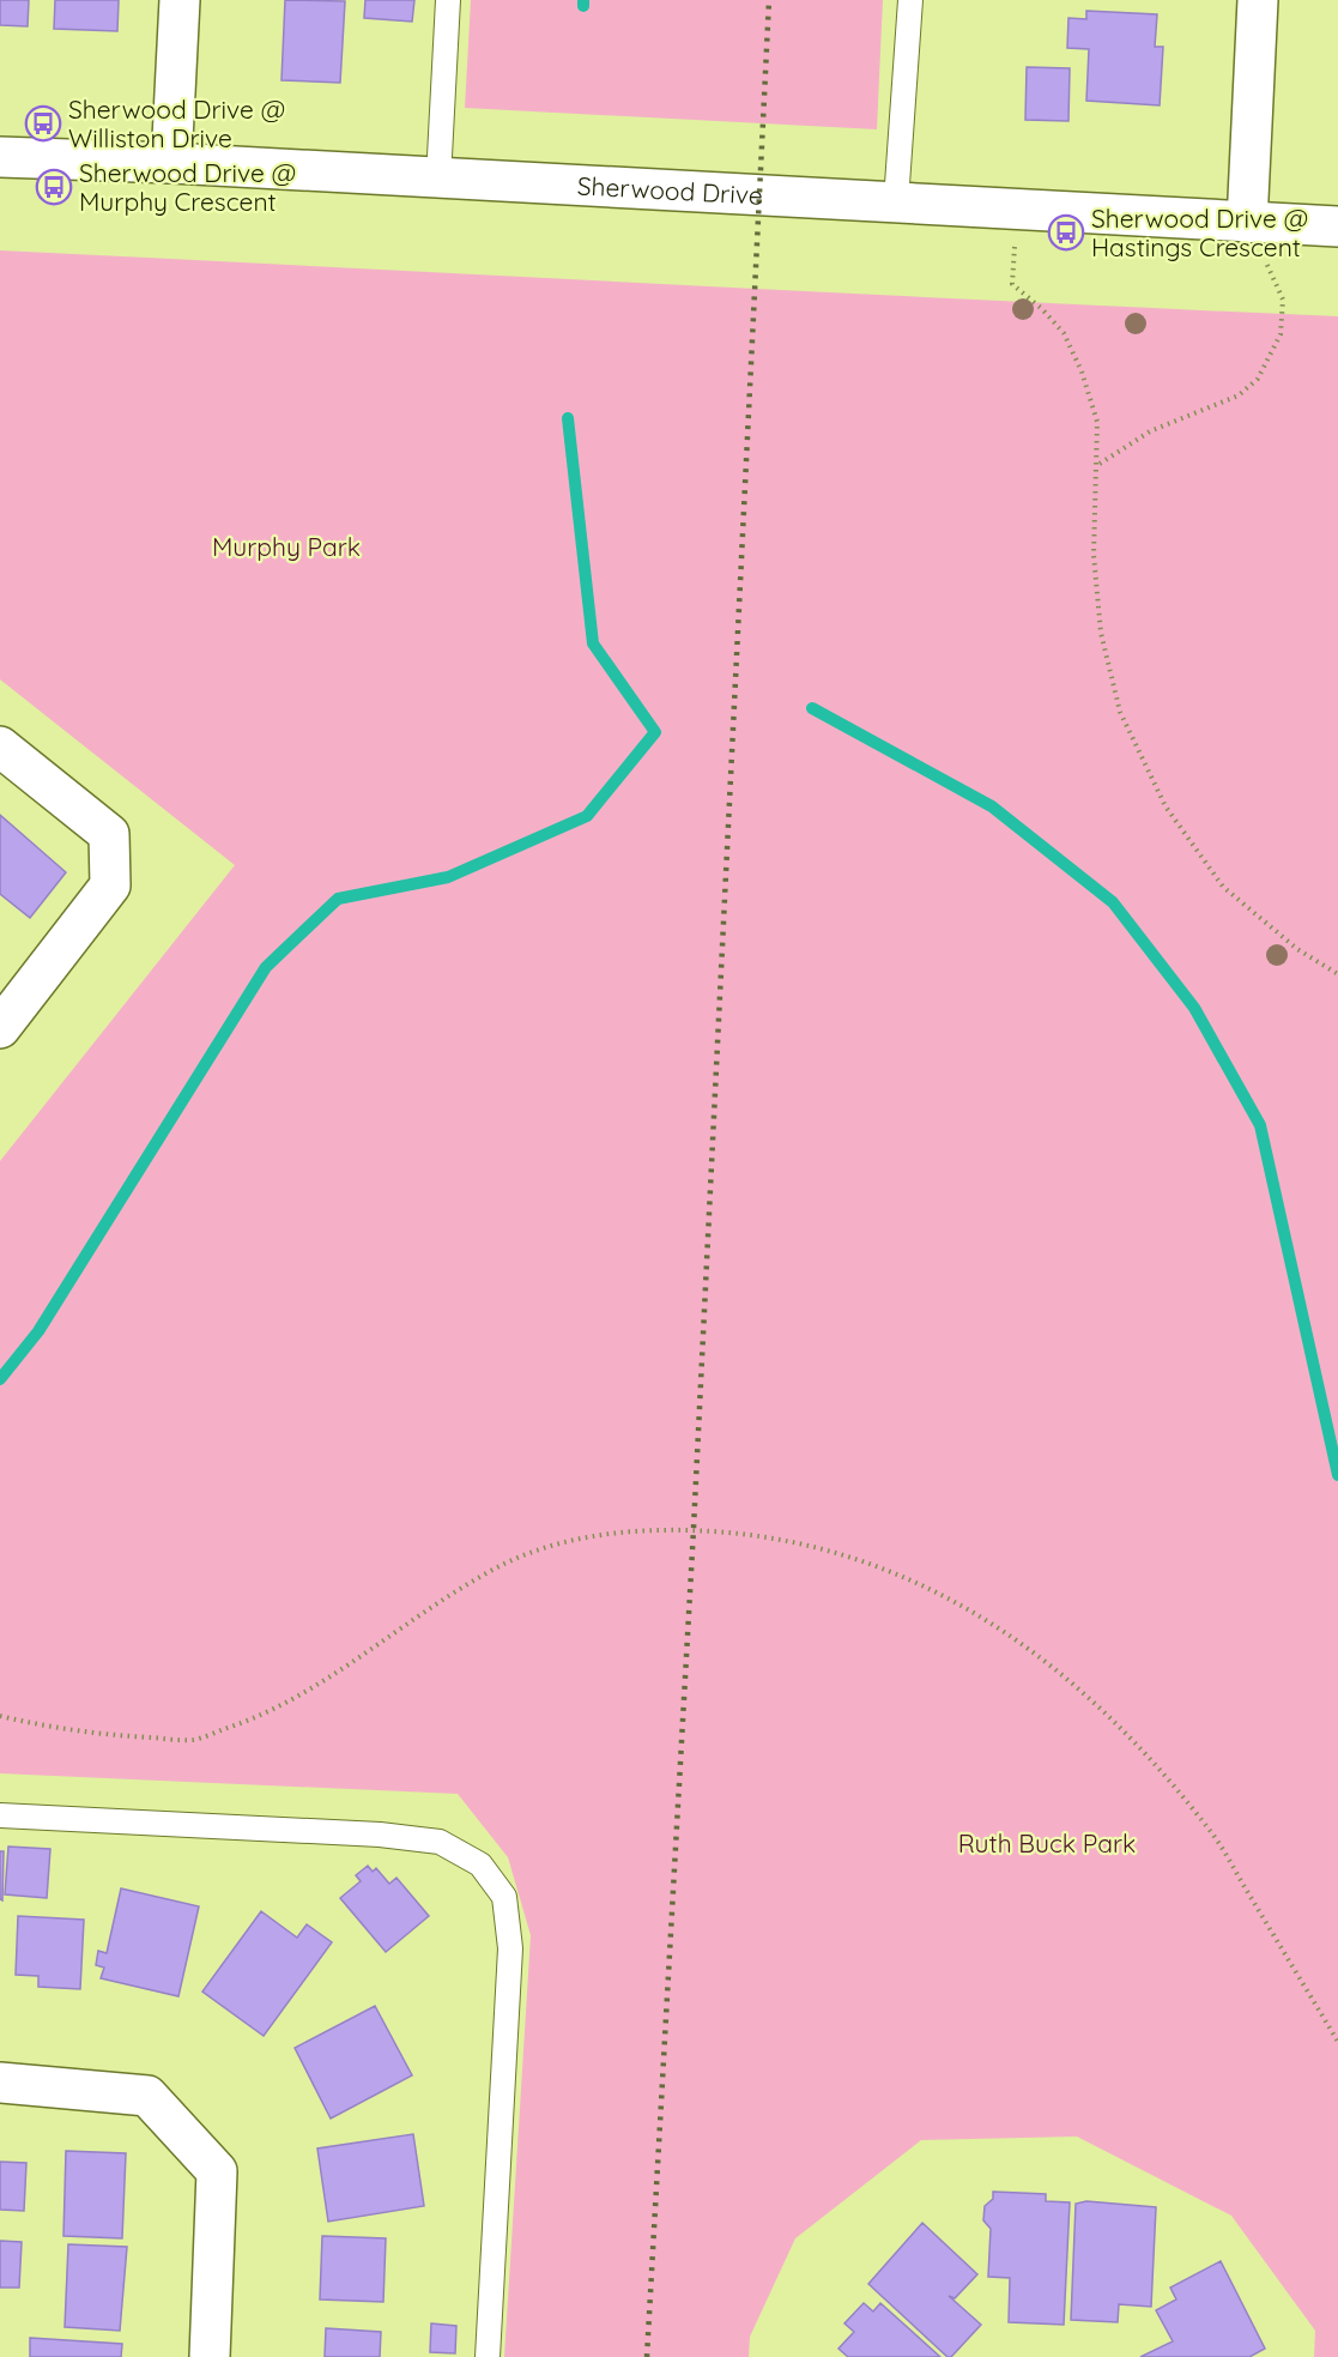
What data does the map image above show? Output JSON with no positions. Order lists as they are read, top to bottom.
{
  "streets": {
    "street": ["Sherwood Drive"]
  },
  "parks": ["Murphy Park", "Ruth Buck Park"],
  "places": {
    "bus stop": ["Sherwood Drive @ Williston Drive", "Sherwood Drive @ Murphy Crescent", "Sherwood Drive @ Hastings Crescent"]
  }
}
